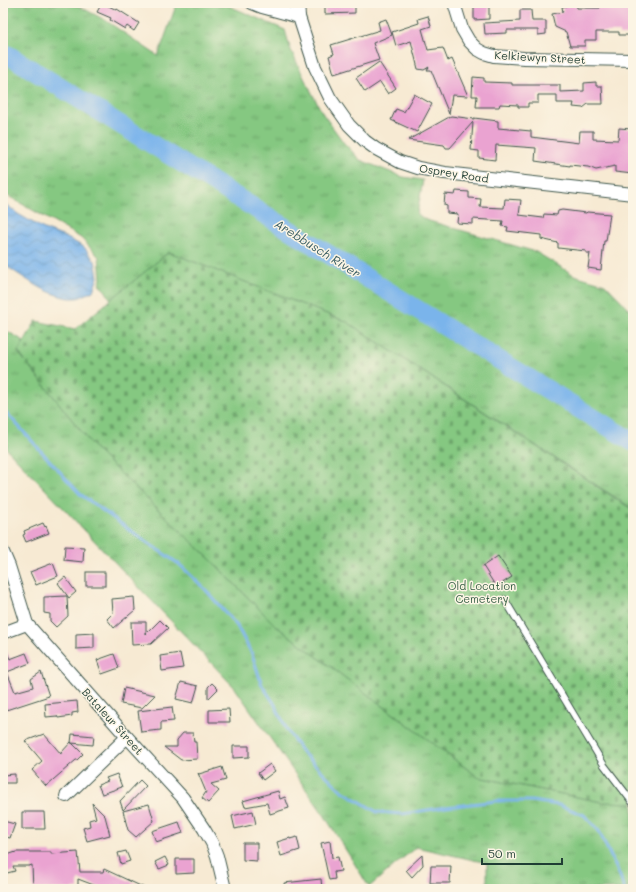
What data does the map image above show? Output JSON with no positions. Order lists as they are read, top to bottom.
{
  "streets": {
    "street": ["Kelkiewyn Street", "Osprey Road", "Bataleur Street"]
  },
  "water": ["Arebbusch River"],
  "parks": ["Old Location Cemetery"],
  "scale_bar": "50 m"
}
